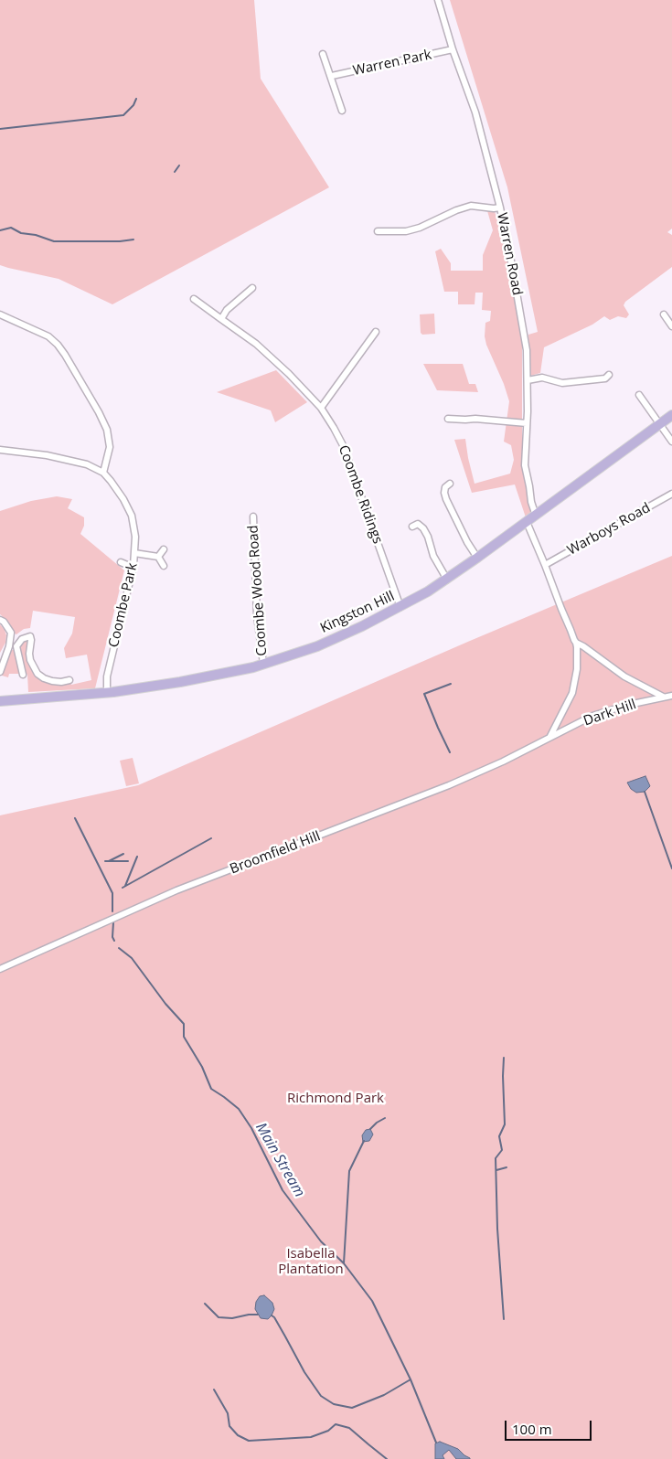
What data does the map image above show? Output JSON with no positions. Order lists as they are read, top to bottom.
{
  "streets": {
    "main road": ["Kingston Hill"],
    "street": [
      "Warren Park",
      "Warren Road",
      "Coombe Ridings",
      "Warboys Road",
      "Coombe Wood Road",
      "Coombe Park",
      "Dark Hill",
      "Broomfield Hill"
    ]
  },
  "crossings": [
    ["Warren Park", "Warren Road"],
    ["Warren Road", "Kingston Hill"],
    ["Coombe Ridings", "Kingston Hill"],
    ["Coombe Wood Road", "Kingston Hill"],
    ["Coombe Park", "Kingston Hill"],
    ["Dark Hill", "Broomfield Hill"]
  ],
  "water": ["Main Stream"],
  "parks": ["Richmond Park", "Isabella Plantation"],
  "scale_bar": "100 m"
}
